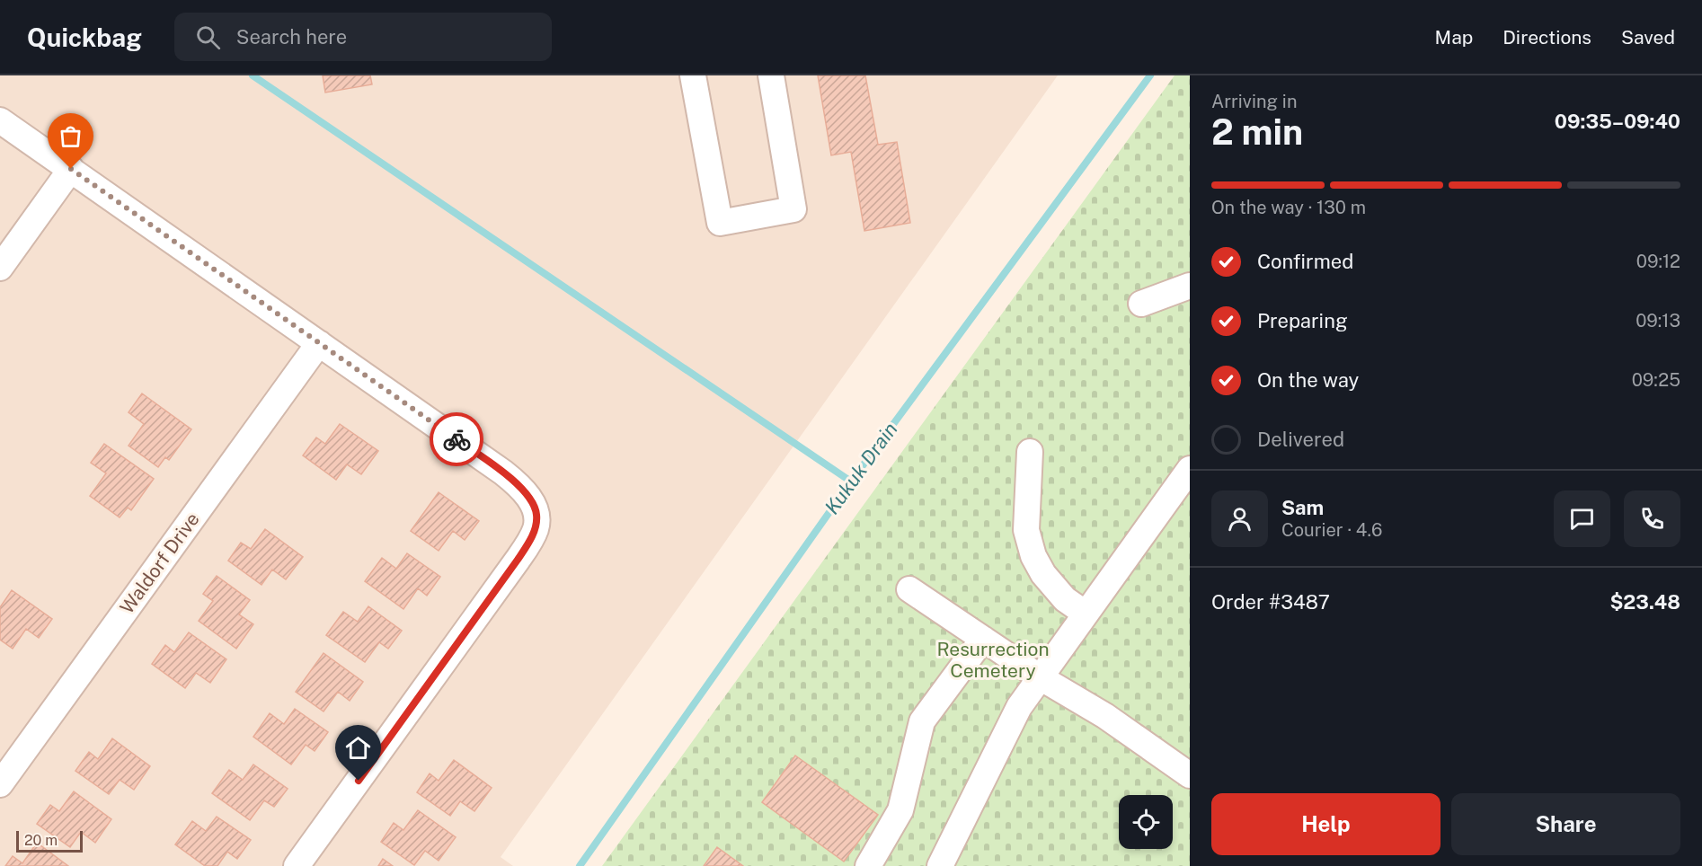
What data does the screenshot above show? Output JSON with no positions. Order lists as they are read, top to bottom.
{
  "streets": {
    "street": ["Waldorf Drive"]
  },
  "water": ["Kukuk Drain"],
  "parks": ["Resurrection Cemetery"],
  "scale_bar": "20 m",
  "page": {
    "header": "Quickbag",
    "search": "Search here",
    "nav": ["Map", "Directions", "Saved"],
    "heading": ["2 min", "Arriving in", "09:35–09:40"],
    "panel": [
      "Sam",
      "Courier · 4.6",
      "Order #3487",
      "$23.48"
    ],
    "bar": "On the way · 130 m",
    "list": [
      ["Confirmed", "09:12"],
      ["Preparing", "09:13"],
      ["On the way", "09:25"],
      "Delivered"
    ],
    "buttons": ["Help", "Share"],
    "scale": "20 m"
  }
}
